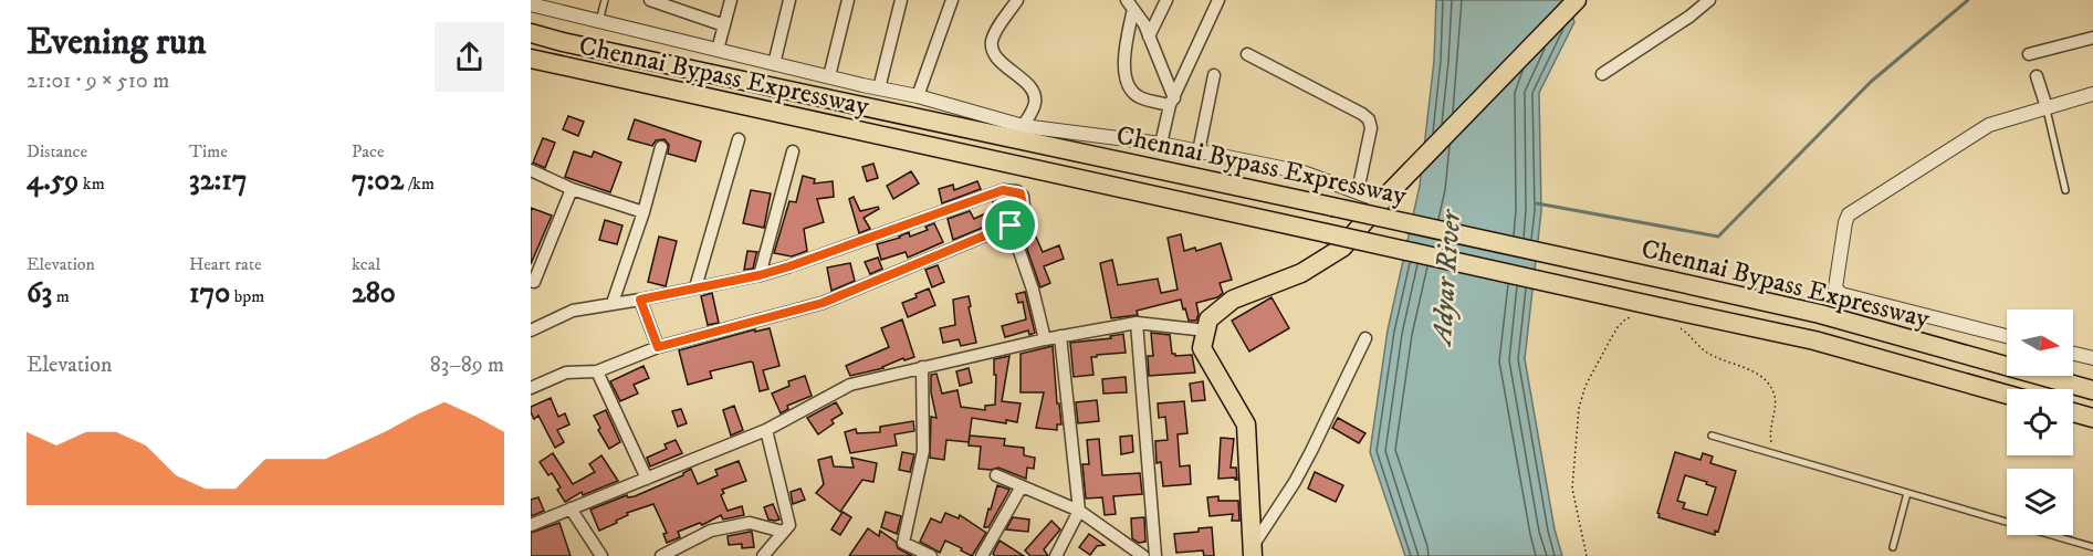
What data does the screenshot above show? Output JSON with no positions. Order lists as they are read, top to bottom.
{
  "streets": {
    "main road": ["Chennai Bypass Expressway"]
  },
  "water": ["Adyar River"],
  "north": "right",
  "page": {
    "heading": ["Evening run", "21:01 · 9 × 510 m"],
    "stats": [
      ["Distance", "4.59 km"],
      ["Time", "32:17"],
      ["Pace", "7:02 /km"],
      ["Elevation", "63 m"],
      ["Heart rate", "170 bpm"],
      ["kcal", "280"]
    ],
    "chart": ["Elevation", "83–89 m"]
  }
}
